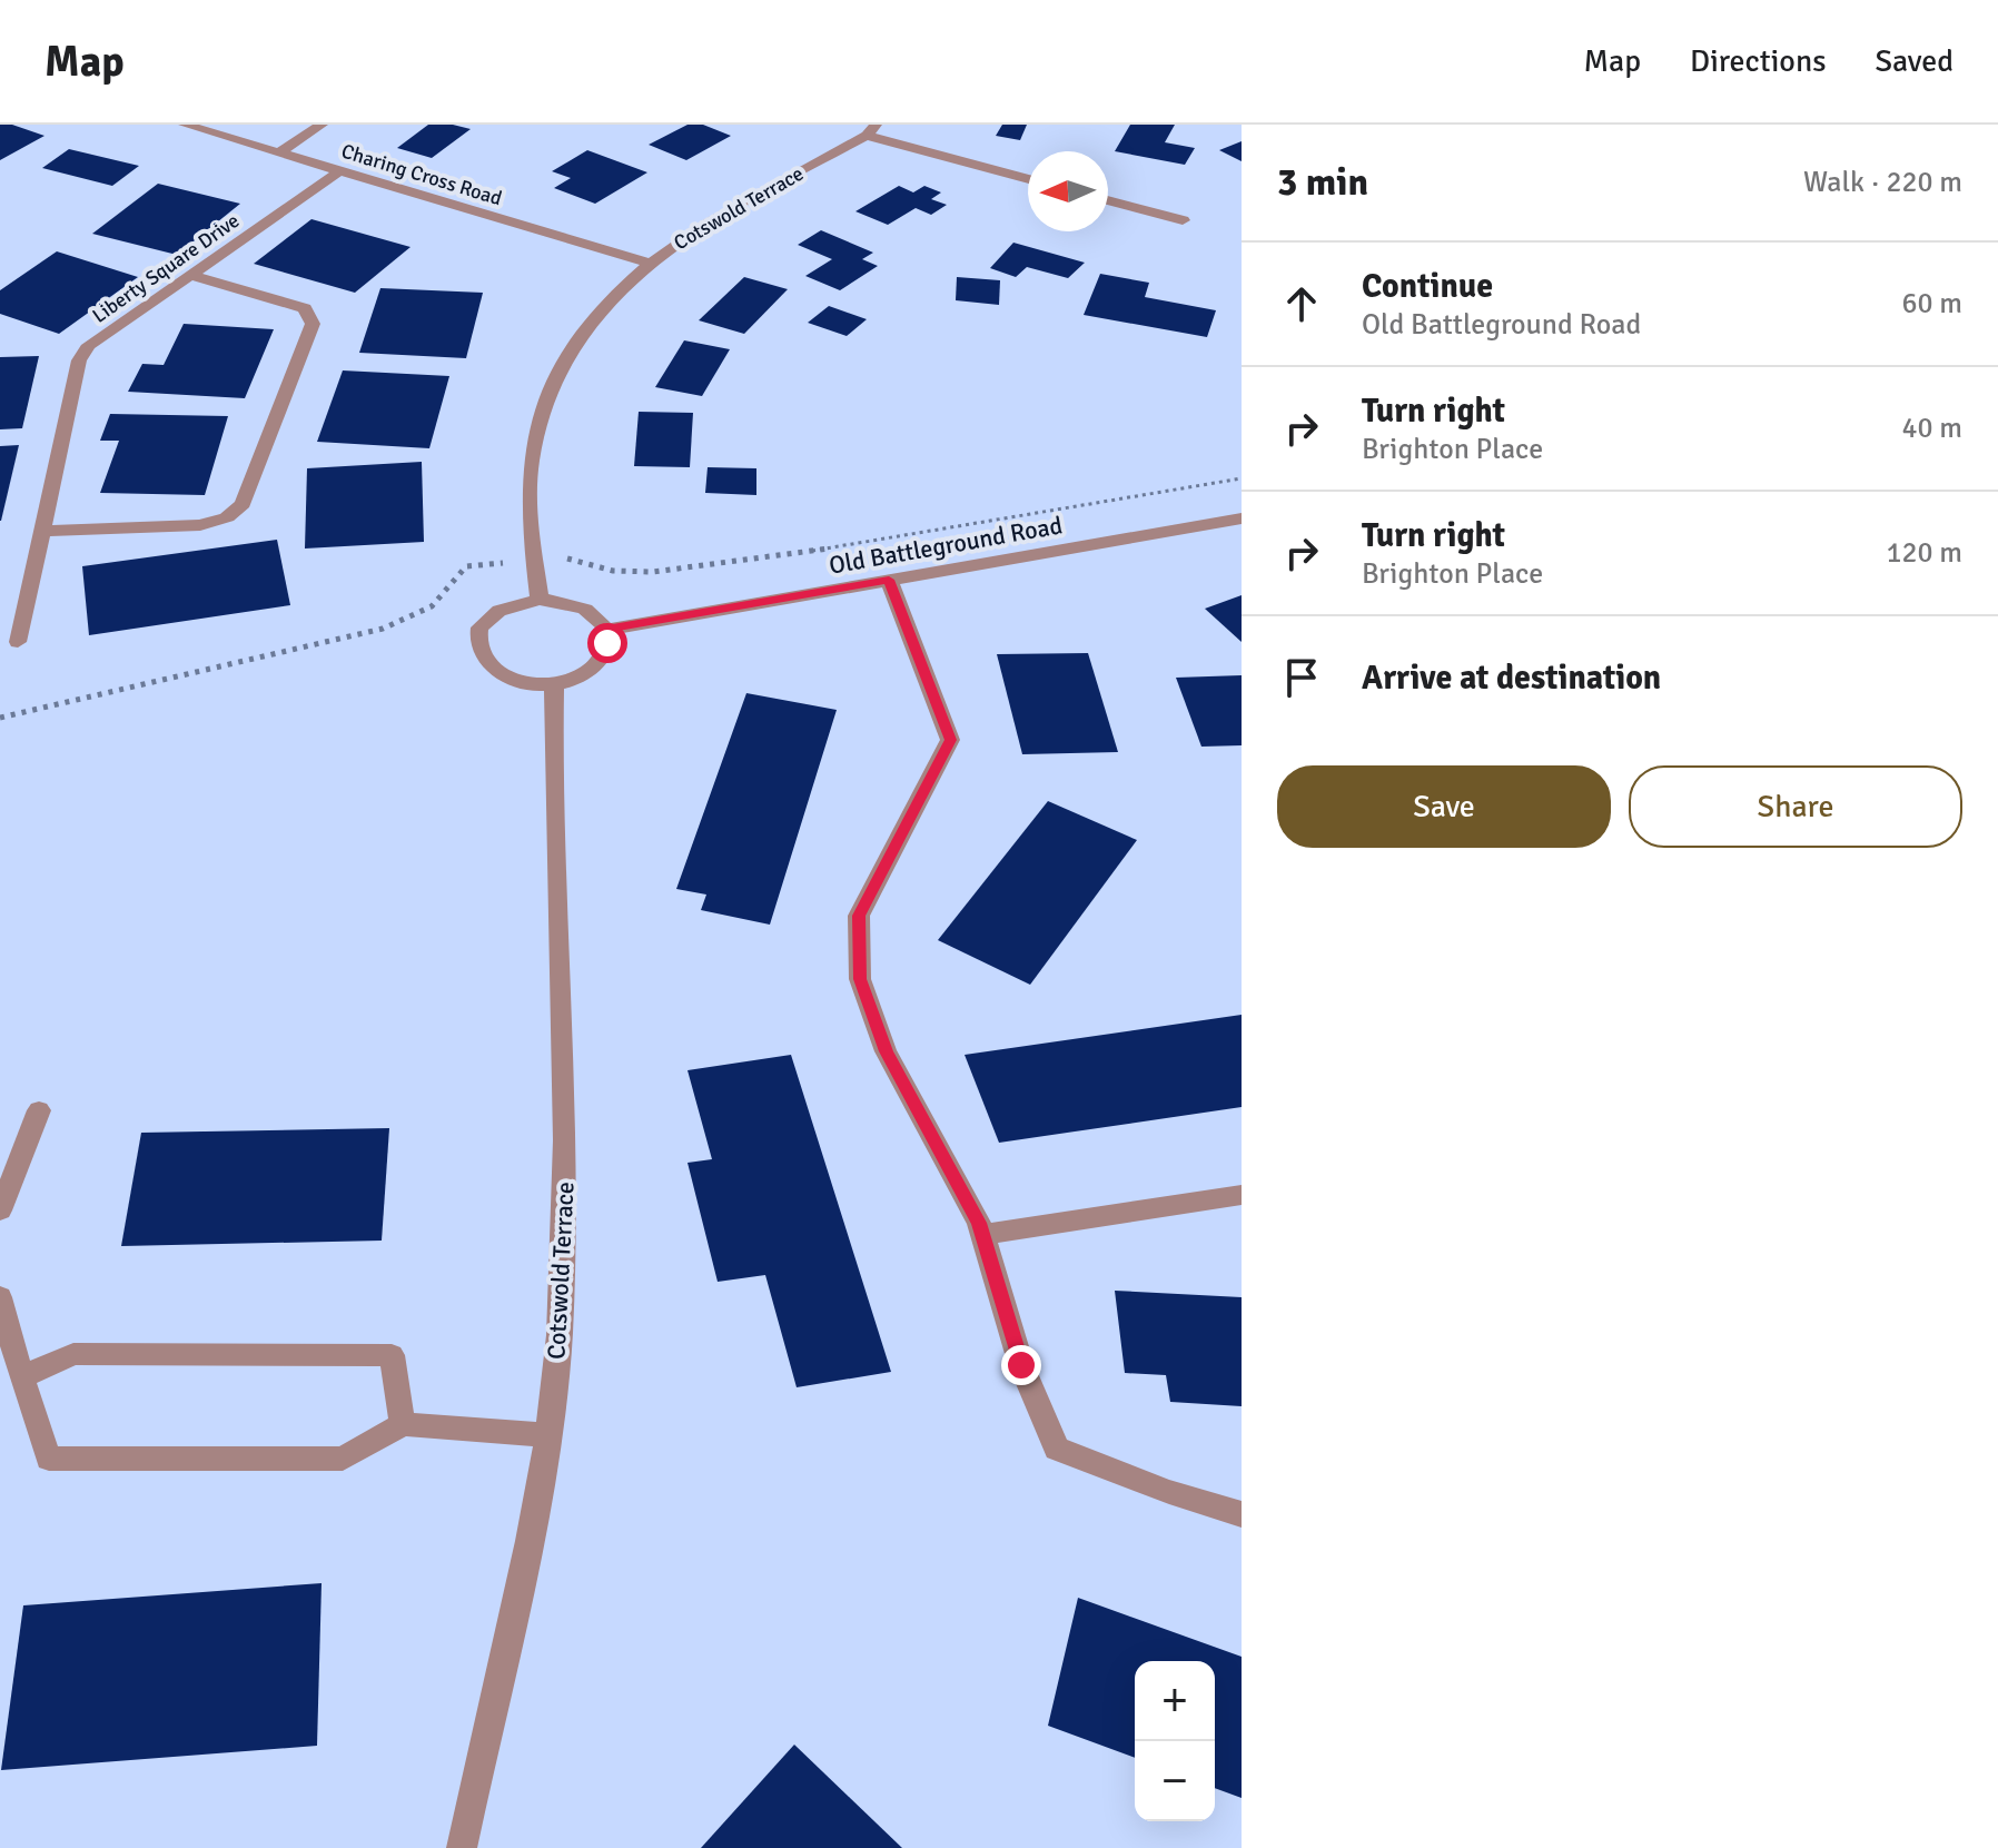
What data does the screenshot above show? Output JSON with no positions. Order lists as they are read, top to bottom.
{
  "streets": {
    "street": [
      "Charing Cross Road",
      "Cotswold Terrace",
      "Liberty Square Drive",
      "Old Battleground Road"
    ]
  },
  "crossings": [
    ["Charing Cross Road", "Cotswold Terrace"],
    ["Charing Cross Road", "Liberty Square Drive"],
    ["Cotswold Terrace", "Old Battleground Road"]
  ],
  "north": "left",
  "page": {
    "header": "Map",
    "nav": ["Map", "Directions", "Saved"],
    "heading": ["3 min", "Walk · 220 m"],
    "list": [
      ["Continue", "Old Battleground Road", "60 m"],
      ["Turn right", "Brighton Place", "40 m"],
      ["Turn right", "Brighton Place", "120 m"],
      "Arrive at destination"
    ],
    "buttons": ["Save", "Share"],
    "map_buttons": ["+", "−"]
  }
}
